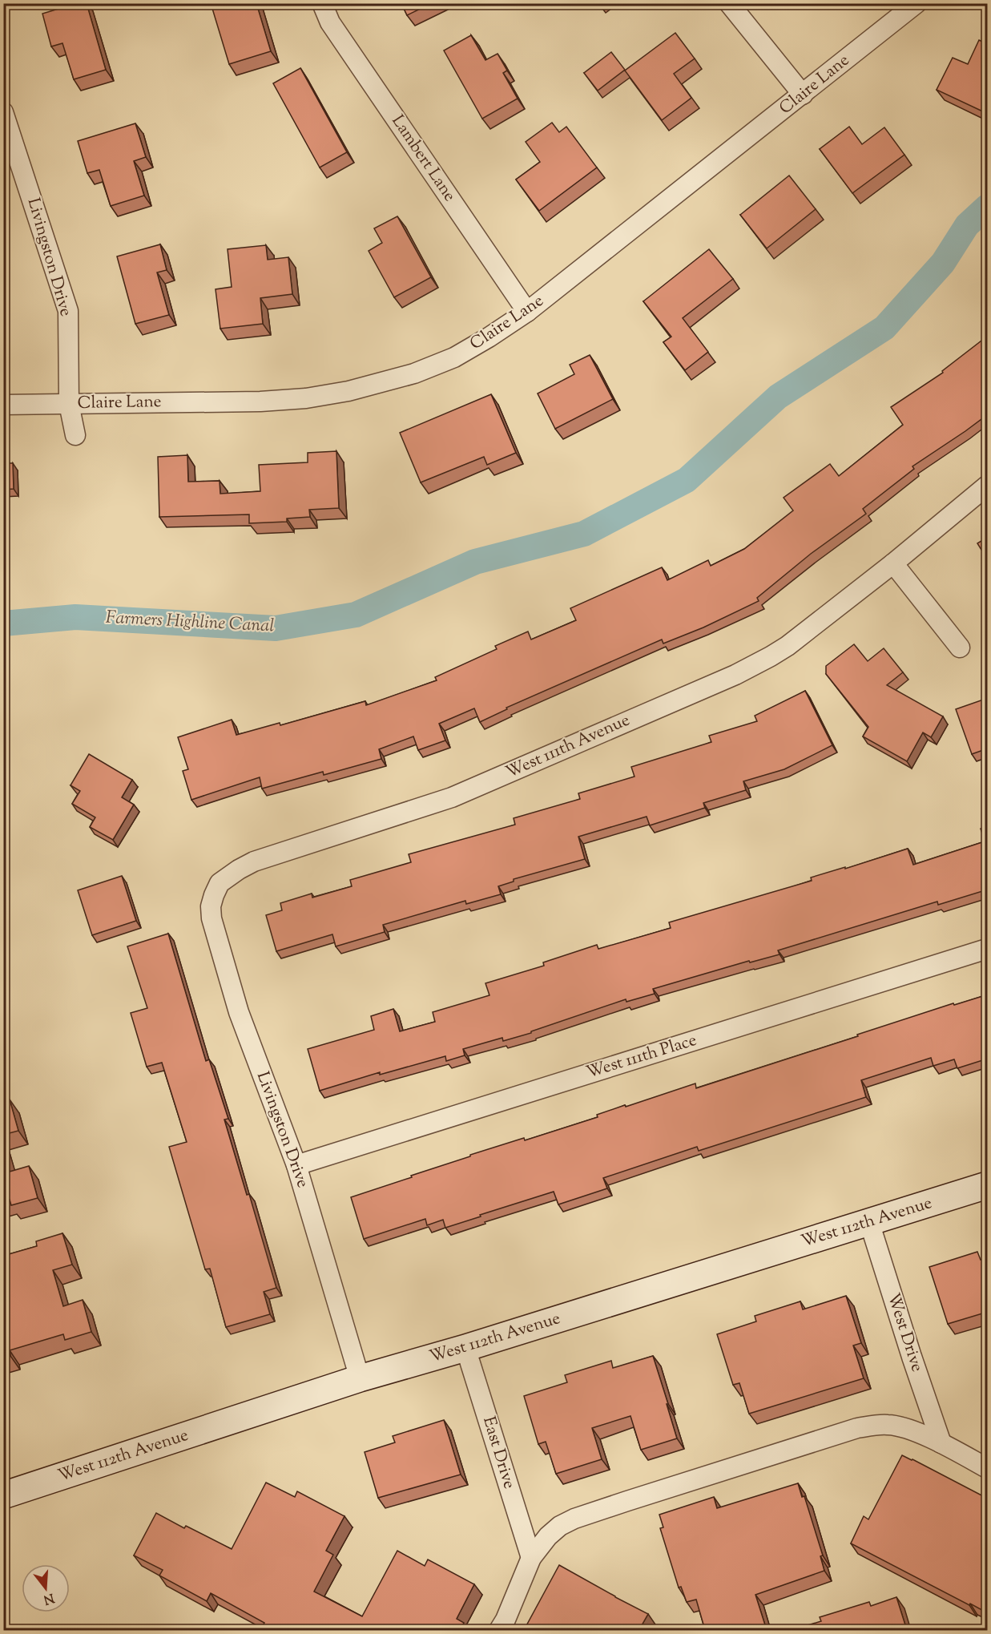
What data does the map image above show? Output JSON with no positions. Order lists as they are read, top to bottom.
{
  "streets": {
    "main road": ["West 112th Avenue"],
    "street": [
      "Claire Lane",
      "Lambert Lane",
      "Livingston Drive",
      "West 111th Avenue",
      "West 111th Place",
      "West Drive",
      "East Drive"
    ]
  },
  "crossings": [
    ["Claire Lane", "Lambert Lane"],
    ["Claire Lane", "Livingston Drive"],
    ["Livingston Drive", "West 111th Avenue"],
    ["Livingston Drive", "West 111th Place"],
    ["Livingston Drive", "West 112th Avenue"],
    ["West 112th Avenue", "West Drive"],
    ["West 112th Avenue", "East Drive"]
  ],
  "water": ["Farmers Highline Canal"],
  "north": "bottom"
}
